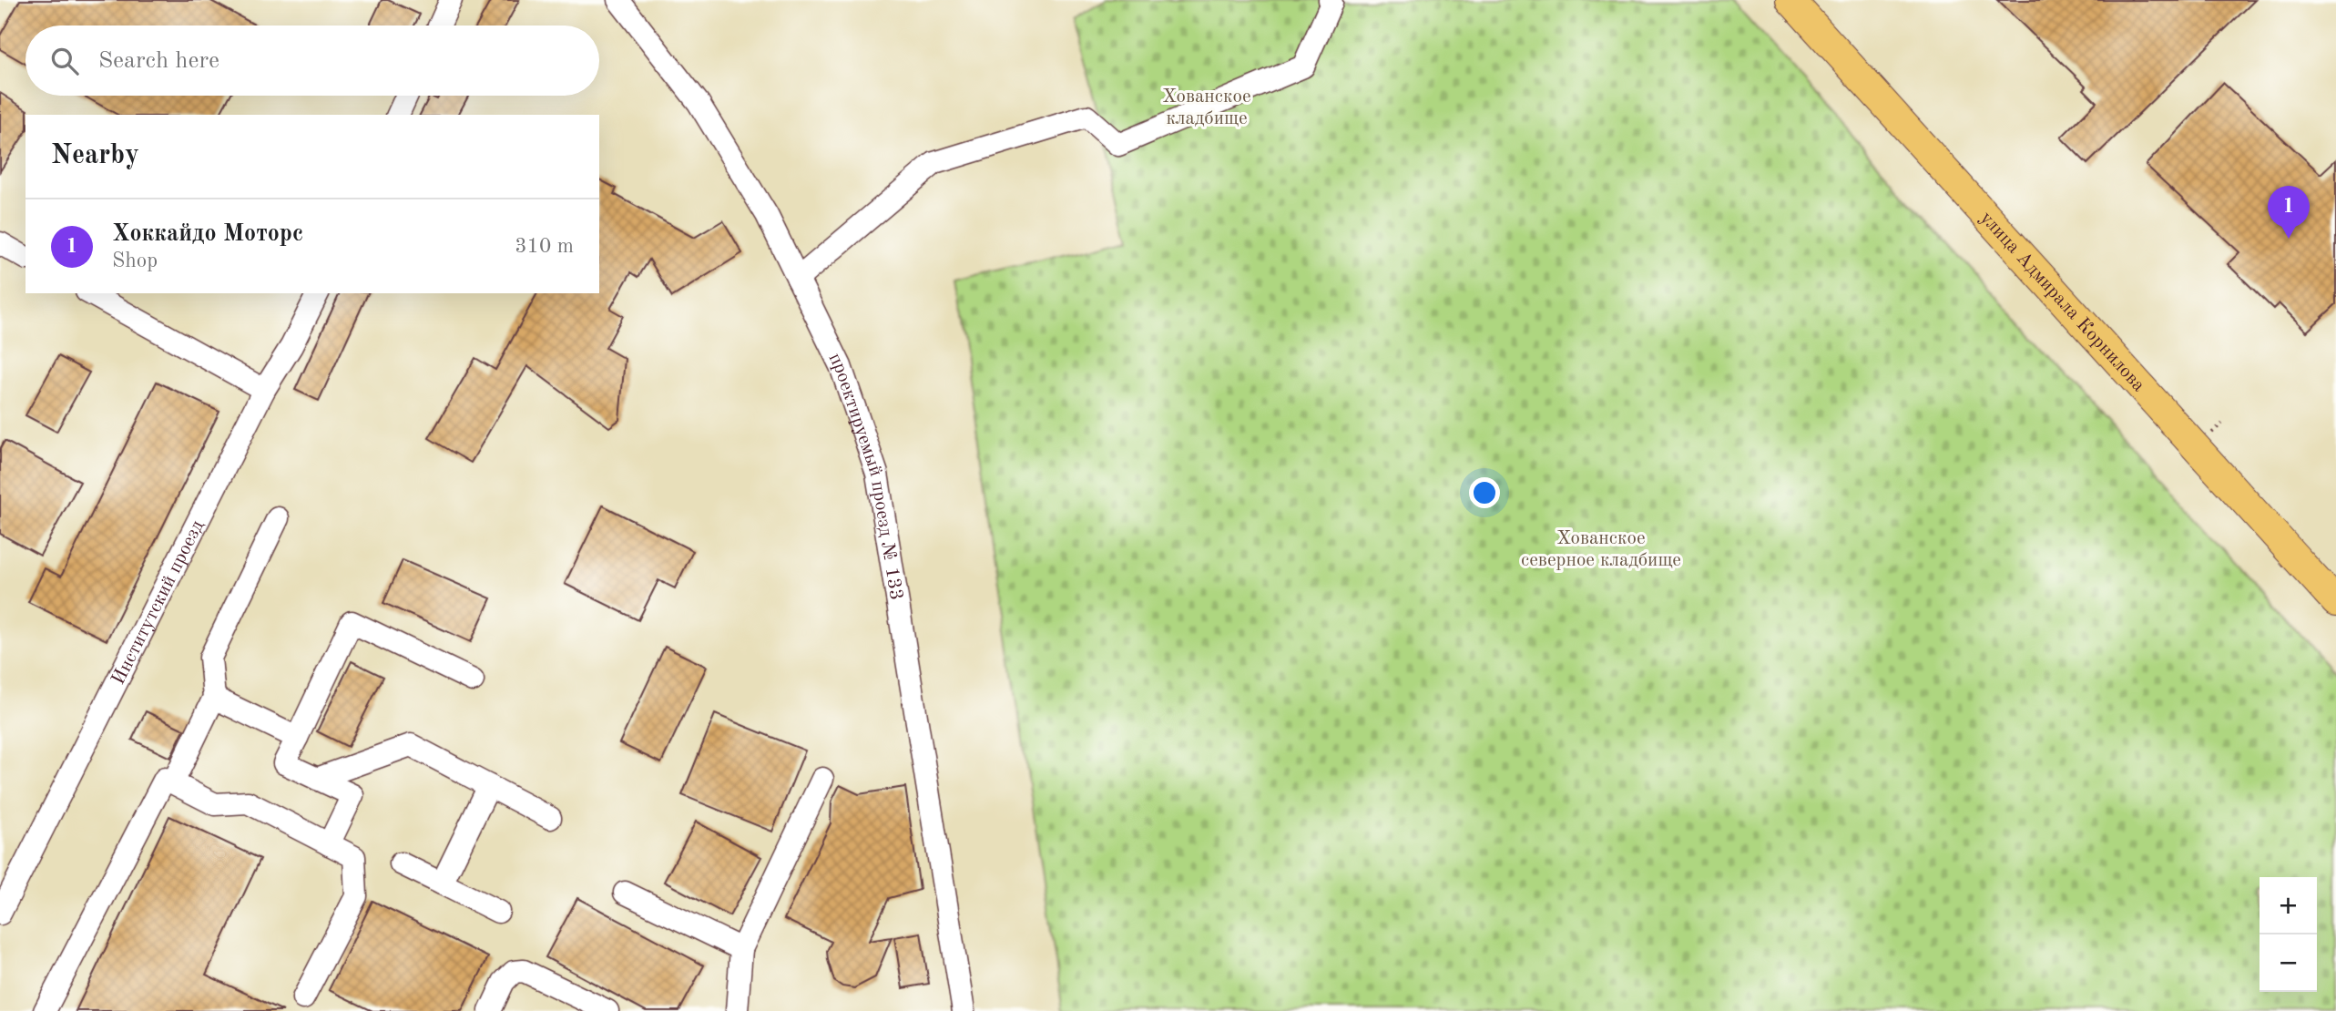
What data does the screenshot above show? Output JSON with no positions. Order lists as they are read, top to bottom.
{
  "streets": {
    "main road": ["улица Адмирала Корнилова"],
    "street": ["проектируемый проезд № 133", "Институтский проезд"]
  },
  "parks": ["Хованское кладбище", "Хованское северное кладбище"],
  "page": {
    "search": "Search here",
    "heading": "Nearby",
    "pins": "1",
    "list": [
      {
        "mark": "1",
        "name": "Хоккайдо Моторс",
        "note": "Shop",
        "value": "310 m"
      }
    ],
    "map_buttons": ["+", "−"]
  }
}
